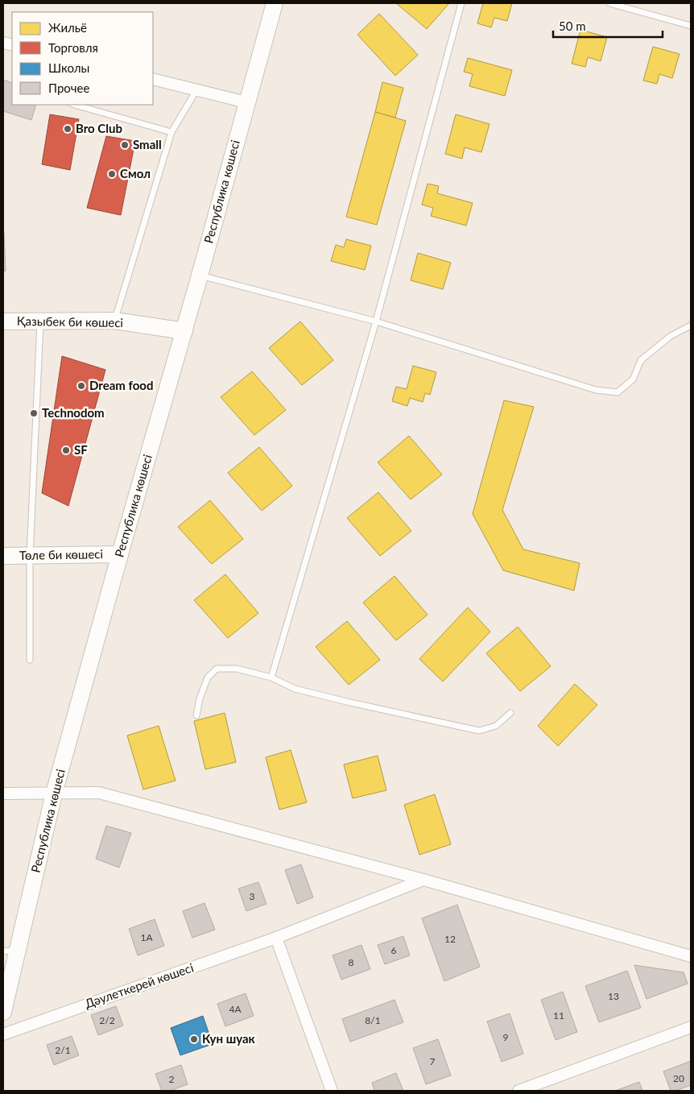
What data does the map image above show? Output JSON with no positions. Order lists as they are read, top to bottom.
{
  "streets": {
    "main road": ["Республика көшесі", "Қазыбек би көшесі", "Төле би көшесі"],
    "street": ["Дәулеткерей көшесі"]
  },
  "crossings": [
    ["Республика көшесі", "Қазыбек би көшесі"],
    ["Республика көшесі", "Төле би көшесі"]
  ],
  "places": [
    "Bro Club",
    "Small",
    "Смол",
    "Dream food",
    "Technodom",
    "SF",
    "Кун шуак"
  ],
  "house_numbers": [
    "3",
    "1А",
    "12",
    "6",
    "8",
    "13",
    "4А",
    "11",
    "2/2",
    "8/1",
    "9",
    "2/1",
    "7",
    "20",
    "2"
  ],
  "legend": [
    "Жильё",
    "Торговля",
    "Школы",
    "Прочее"
  ],
  "scale_bar": "50 m"
}
